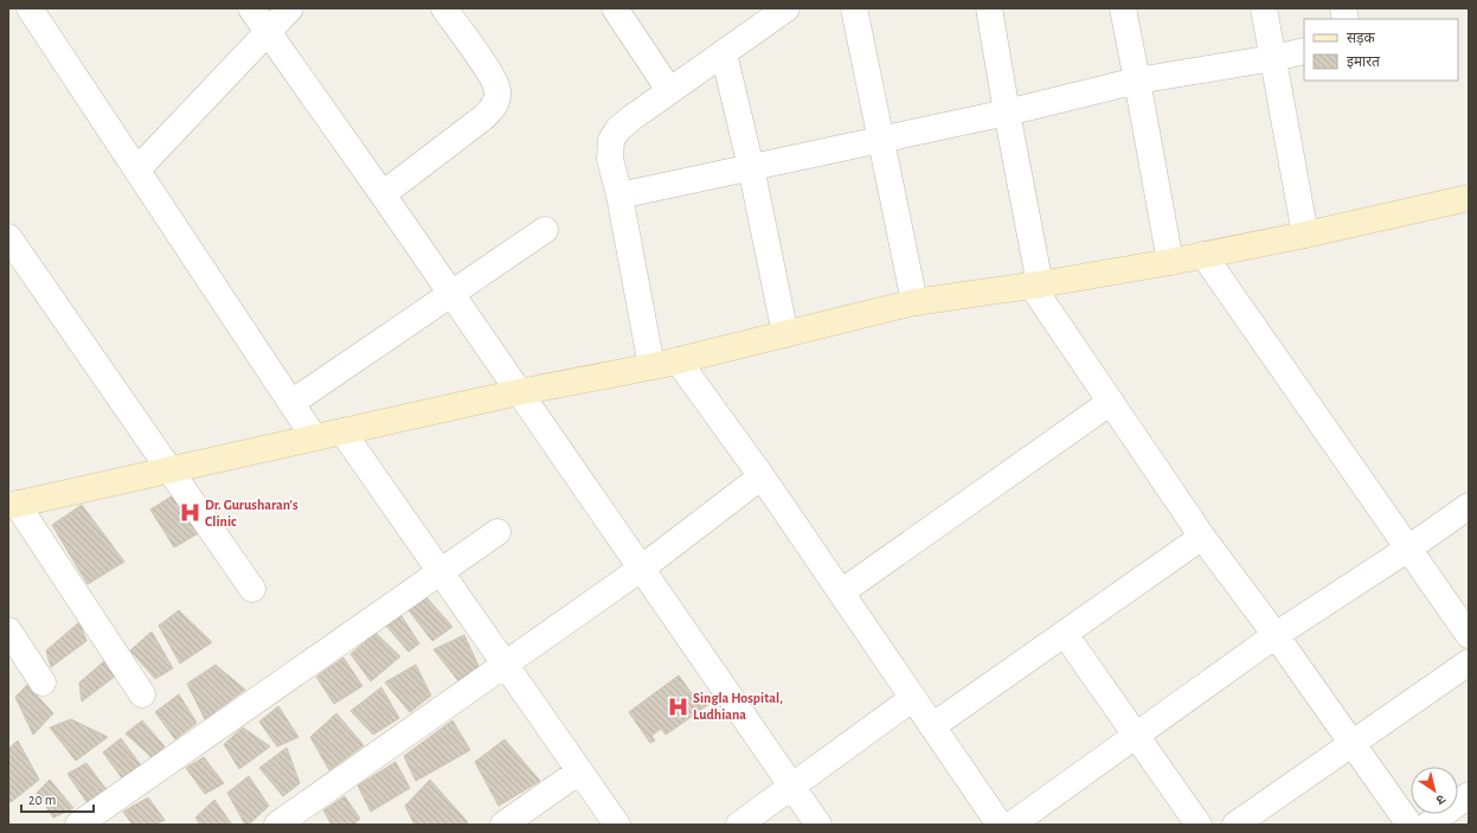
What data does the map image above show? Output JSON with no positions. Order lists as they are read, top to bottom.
{
  "places": {
    "hospital": ["Dr. Gurusharan's Clinic", "Singla Hospital, Ludhiana"]
  },
  "legend": ["सड़क", "इमारत"],
  "scale_bar": "20 m",
  "north": "bottom right"
}
